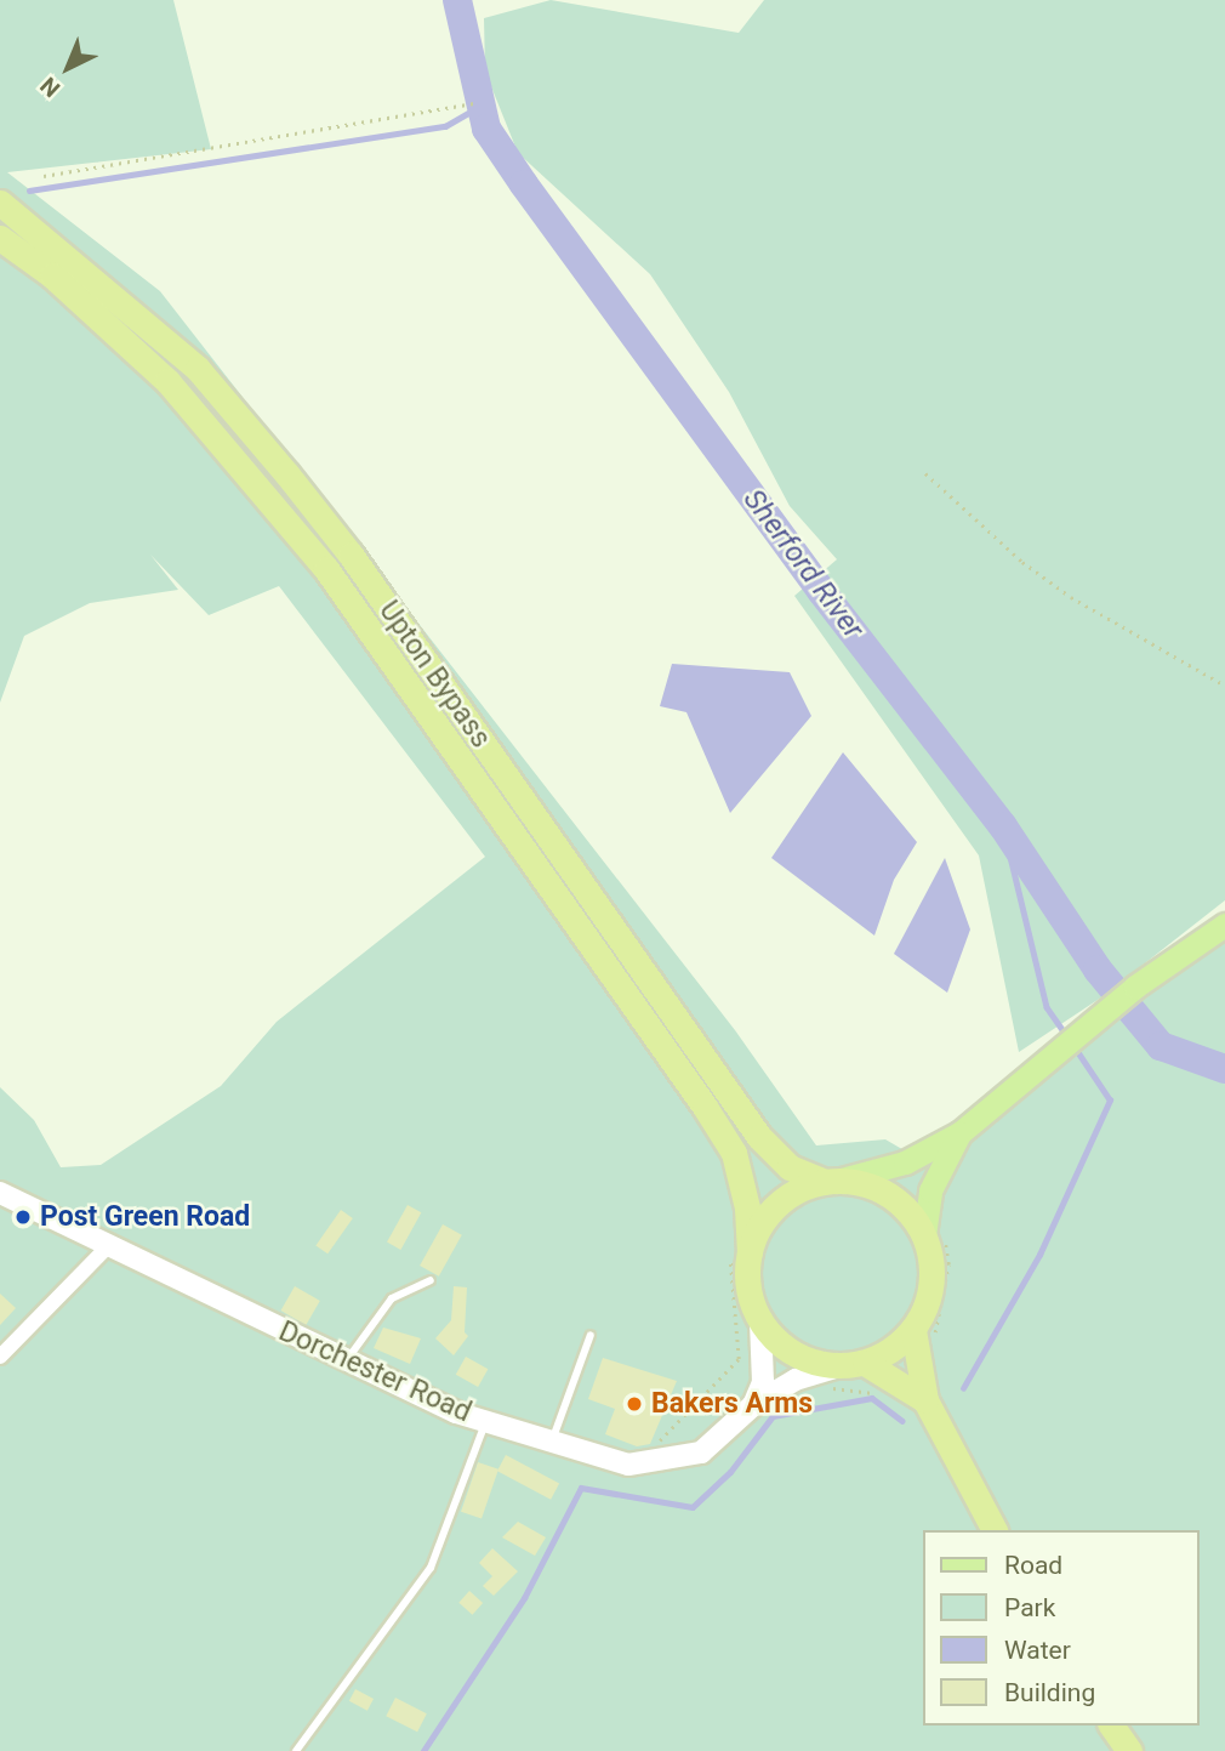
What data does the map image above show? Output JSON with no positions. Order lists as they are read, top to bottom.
{
  "streets": {
    "highway": ["Upton Bypass"],
    "main road": ["Dorchester Road"]
  },
  "crossings": [
    ["Upton Bypass", "Dorchester Road"]
  ],
  "water": ["Sherford River"],
  "places": ["Post Green Road", "Bakers Arms"],
  "legend": [
    "Road",
    "Park",
    "Water",
    "Building"
  ],
  "north": "bottom left"
}
